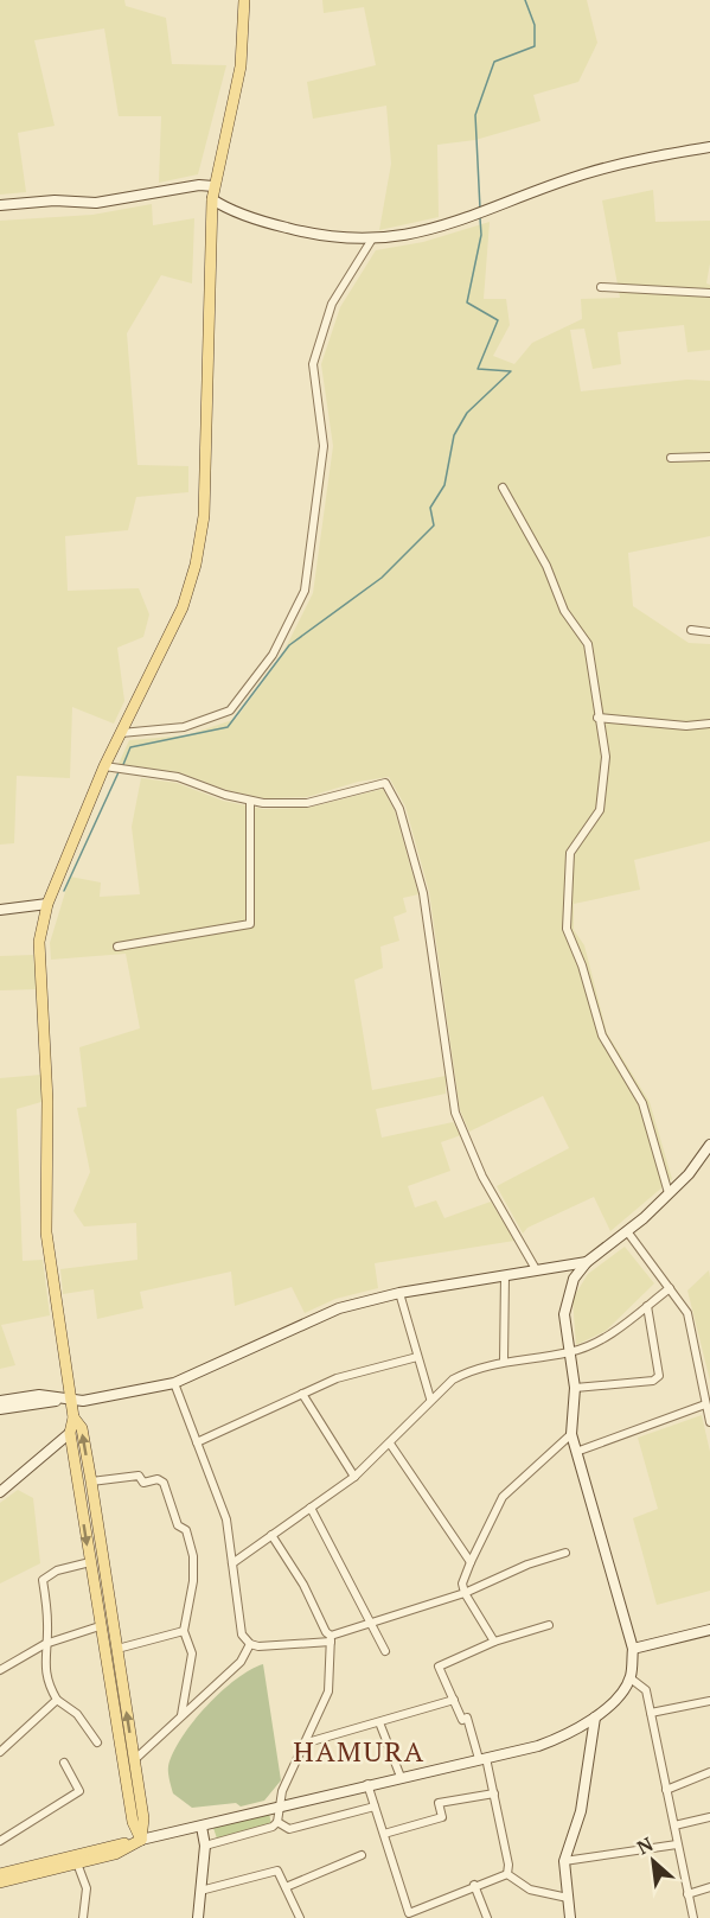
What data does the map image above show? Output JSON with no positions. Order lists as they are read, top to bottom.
{
  "districts": ["HAMURA"],
  "north": "top left"
}
